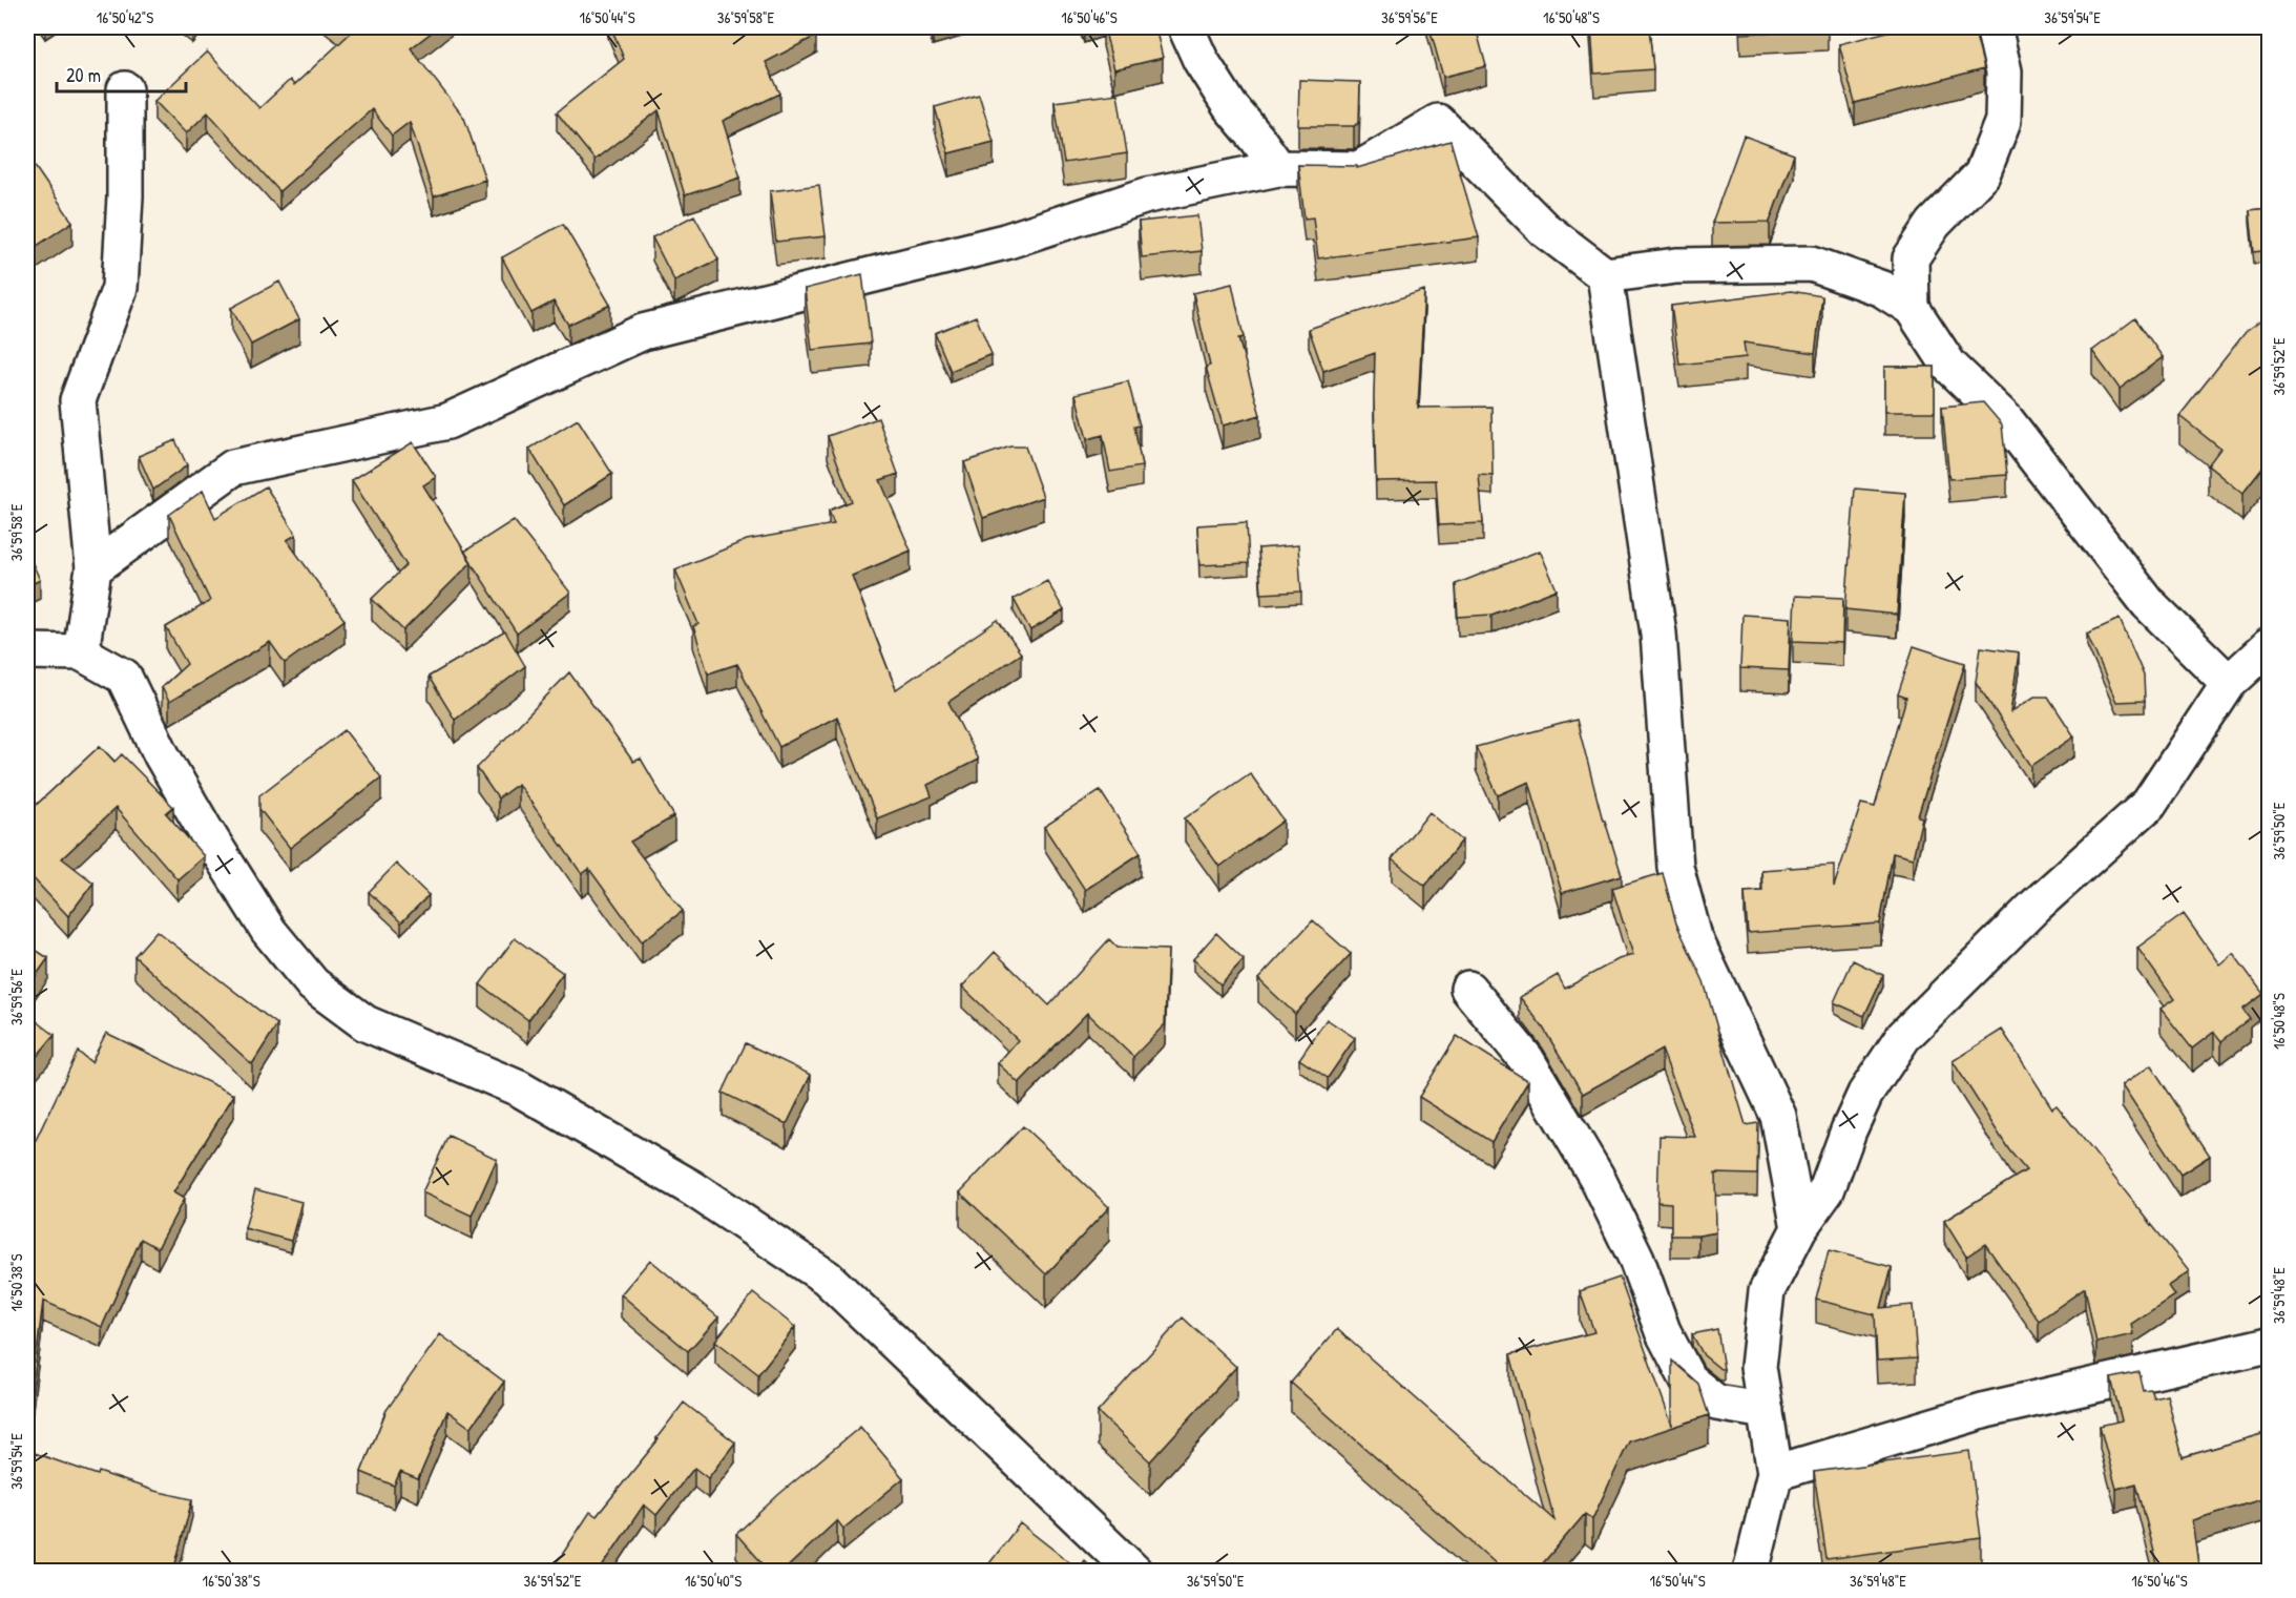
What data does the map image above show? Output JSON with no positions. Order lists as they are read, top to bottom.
{
  "scale_bar": "20 m",
  "coordinates": [
    "16°50'42\"S",
    "16°50'44\"S",
    "36°59'58\"E",
    "16°50'46\"S",
    "36°59'56\"E",
    "16°50'48\"S",
    "36°59'54\"E",
    "36°59'52\"E",
    "36°59'50\"E",
    "16°50'38\"S",
    "36°59'48\"E",
    "16°50'40\"S"
  ]
}
